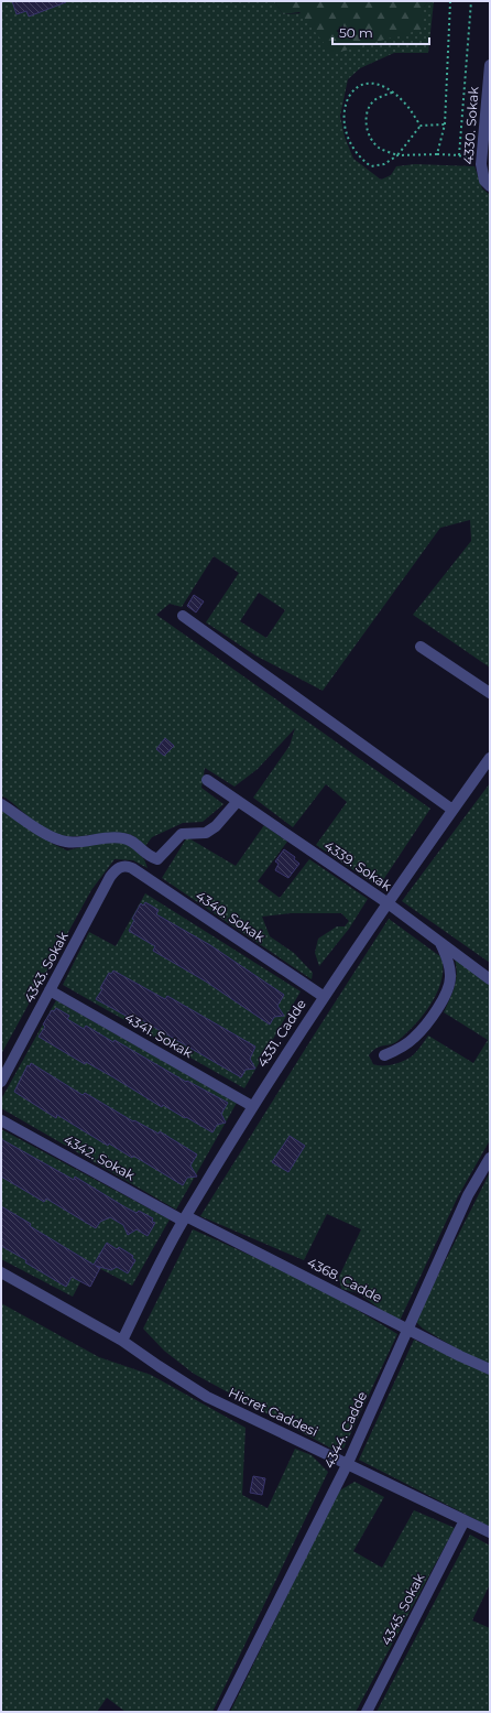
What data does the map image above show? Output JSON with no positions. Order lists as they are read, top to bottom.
{
  "streets": {
    "street": [
      "4330. Sokak",
      "4339. Sokak",
      "4340. Sokak",
      "4343. Sokak",
      "4331. Cadde",
      "4341. Sokak",
      "4342. Sokak",
      "4368. Cadde",
      "Hicret Caddesi",
      "4344. Cadde",
      "4345. Sokak"
    ]
  },
  "crossings": [
    ["4339. Sokak", "4331. Cadde"],
    ["4340. Sokak", "4343. Sokak"],
    ["4340. Sokak", "4331. Cadde"],
    ["4343. Sokak", "4341. Sokak"],
    ["4331. Cadde", "4341. Sokak"],
    ["4331. Cadde", "4342. Sokak"],
    ["4331. Cadde", "4368. Cadde"],
    ["4331. Cadde", "Hicret Caddesi"],
    ["4342. Sokak", "4368. Cadde"],
    ["4368. Cadde", "4344. Cadde"],
    ["Hicret Caddesi", "4344. Cadde"],
    ["Hicret Caddesi", "4345. Sokak"]
  ],
  "scale_bar": "50 m"
}
